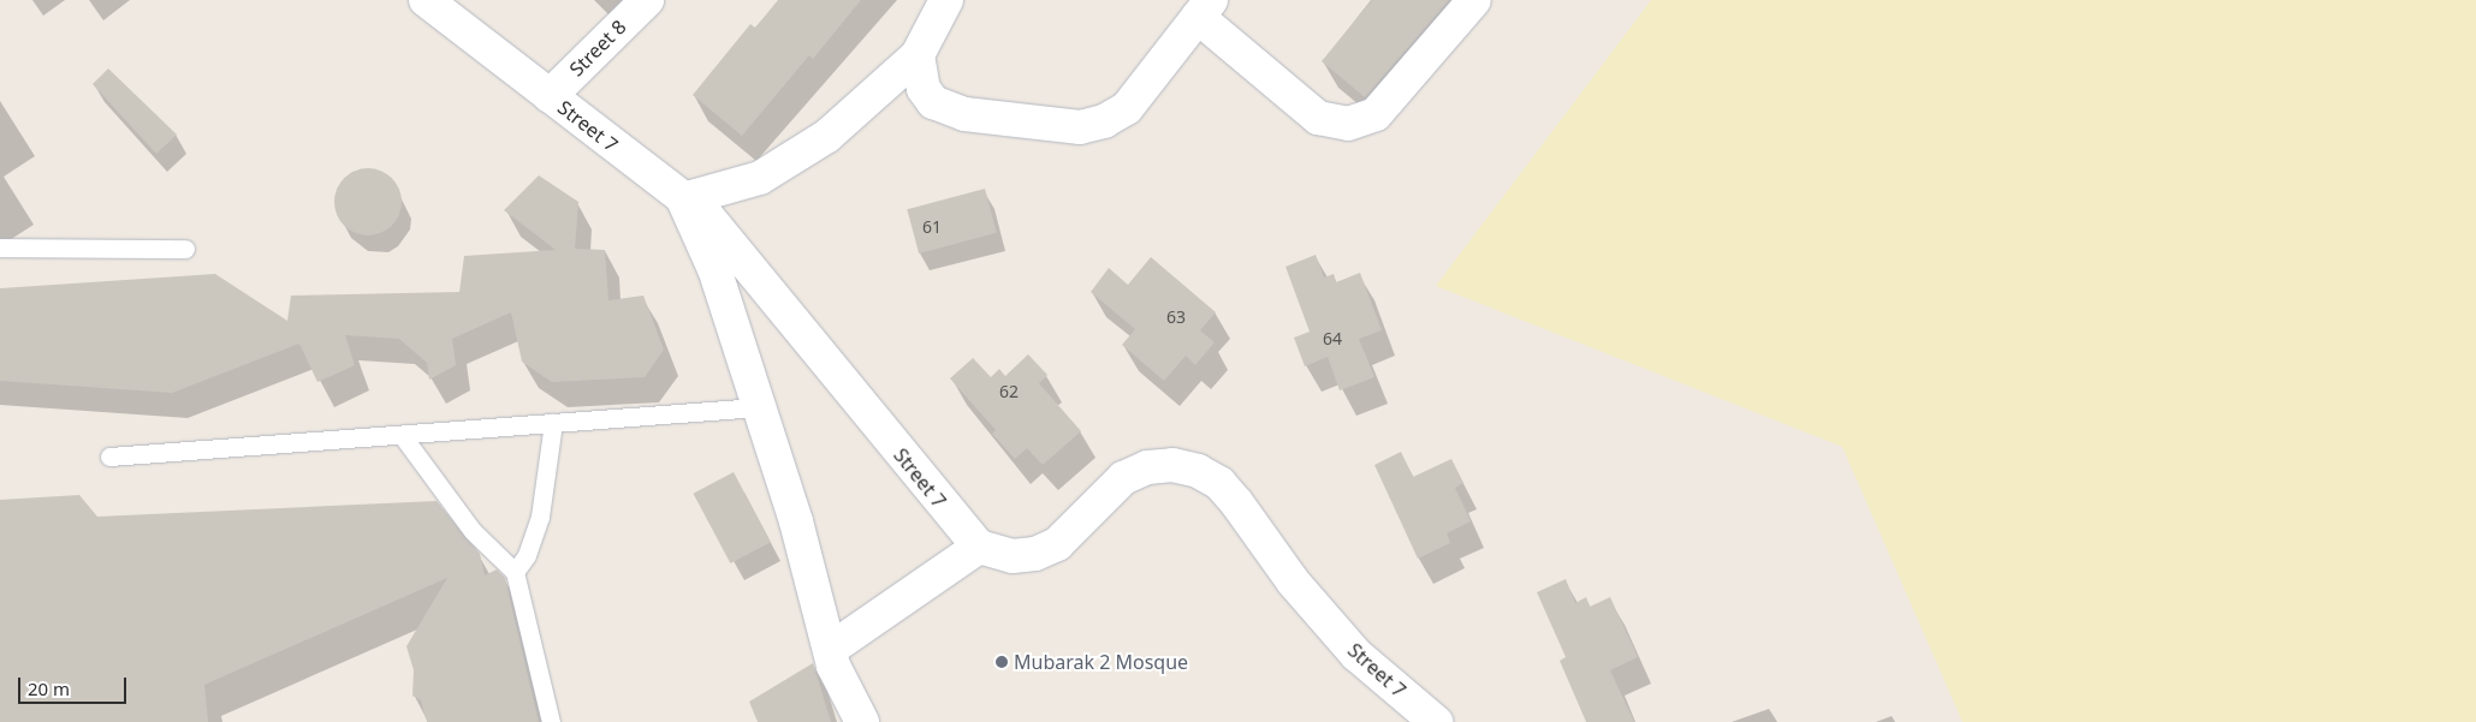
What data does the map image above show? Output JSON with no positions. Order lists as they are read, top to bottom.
{
  "streets": {
    "street": ["Street 8", "Street 7"]
  },
  "crossings": [
    ["Street 8", "Street 7"]
  ],
  "places": ["Mubarak 2 Mosque"],
  "house_numbers": [
    "61",
    "63",
    "64",
    "62"
  ],
  "scale_bar": "20 m"
}
